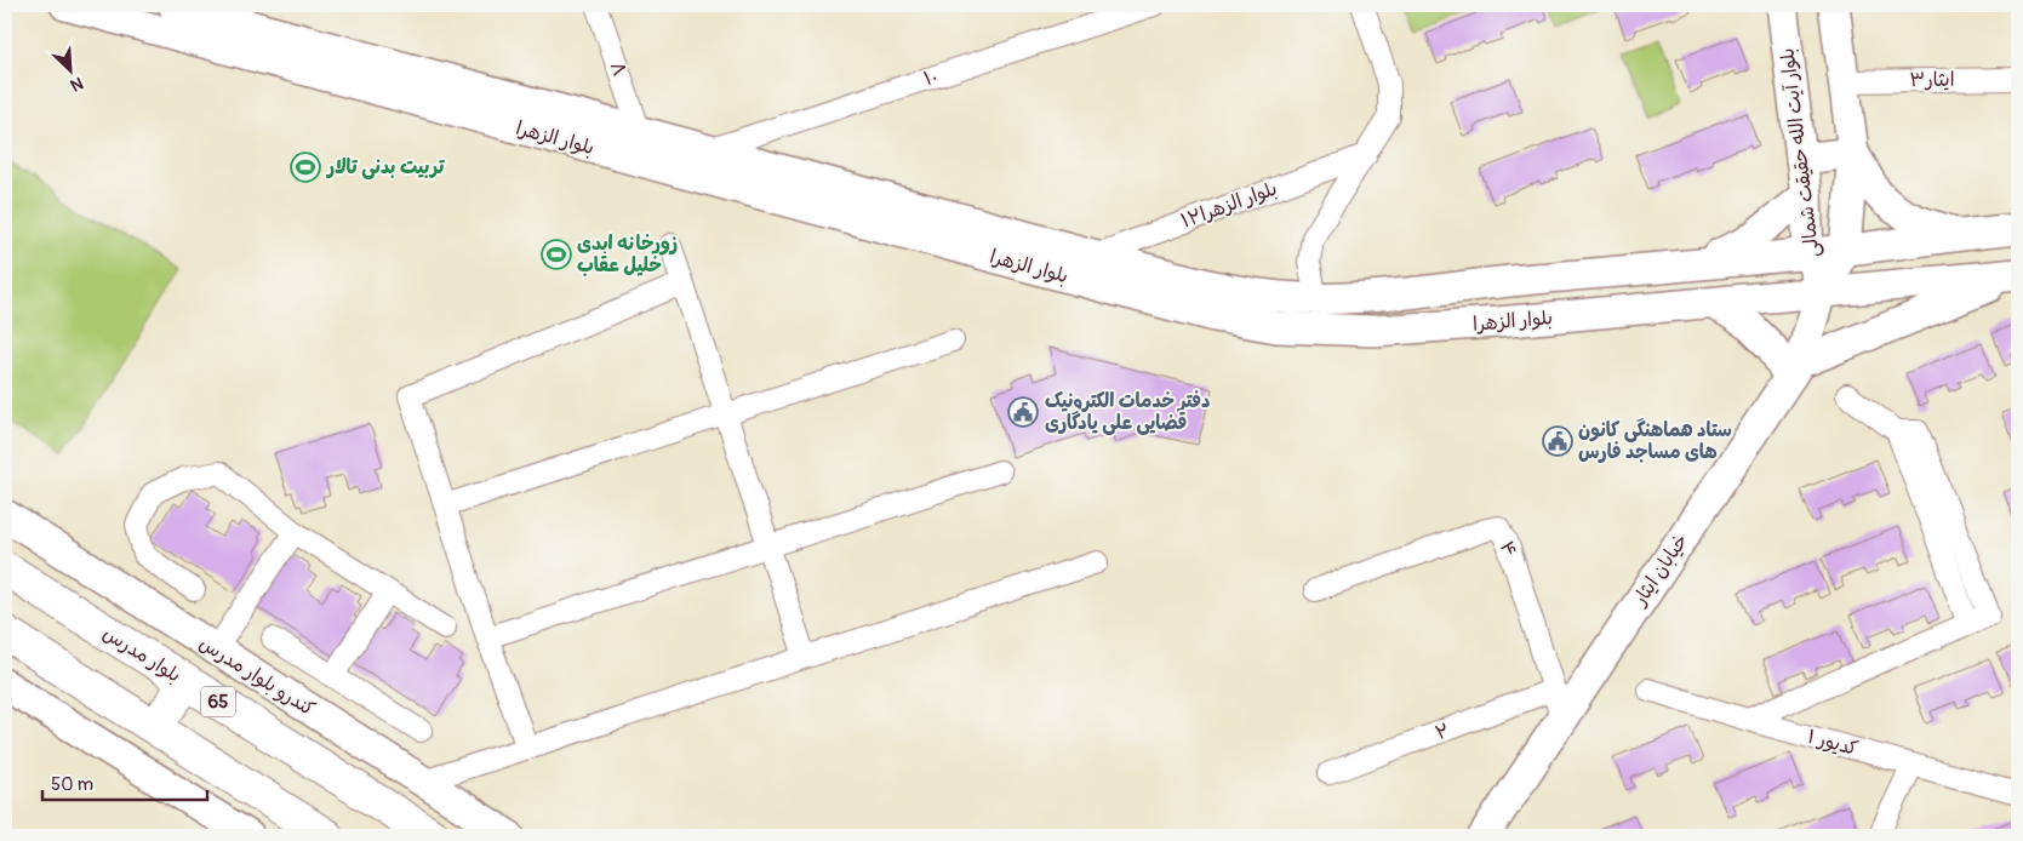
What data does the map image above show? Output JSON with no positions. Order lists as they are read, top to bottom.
{
  "streets": {
    "main road": [
      "بلوار الزهرا",
      "بلوار آیت الله حقیقت شمالی",
      "خیابان ایثار",
      "بلوار مدرس",
      "کندرو بلوار مدرس",
      "65"
    ],
    "street": [
      "۸",
      "۱۰",
      "ایثار۳",
      "بلوار الزهرا۱۲",
      "۴",
      "۲",
      "کدیور ۱"
    ]
  },
  "crossings": [
    ["۸", "بلوار الزهرا"],
    ["۱۰", "بلوار الزهرا"],
    ["ایثار۳", "بلوار آیت الله حقیقت شمالی"],
    ["بلوار الزهرا", "بلوار آیت الله حقیقت شمالی"],
    ["بلوار الزهرا", "بلوار الزهرا۱۲"],
    ["بلوار الزهرا", "خیابان ایثار"],
    ["بلوار آیت الله حقیقت شمالی", "خیابان ایثار"],
    ["۴", "خیابان ایثار"],
    ["۴", "۲"]
  ],
  "places": {
    "sports": ["تربیت بدنی تالار", "زورخانه ابدی خلیل عقاب"],
    "public building": ["دفتر خدمات الکترونیک قضایی علی یادگاری", "ستاد هماهنگی کانون های مساجد فارس"]
  },
  "scale_bar": "50 m",
  "north": "bottom right"
}
